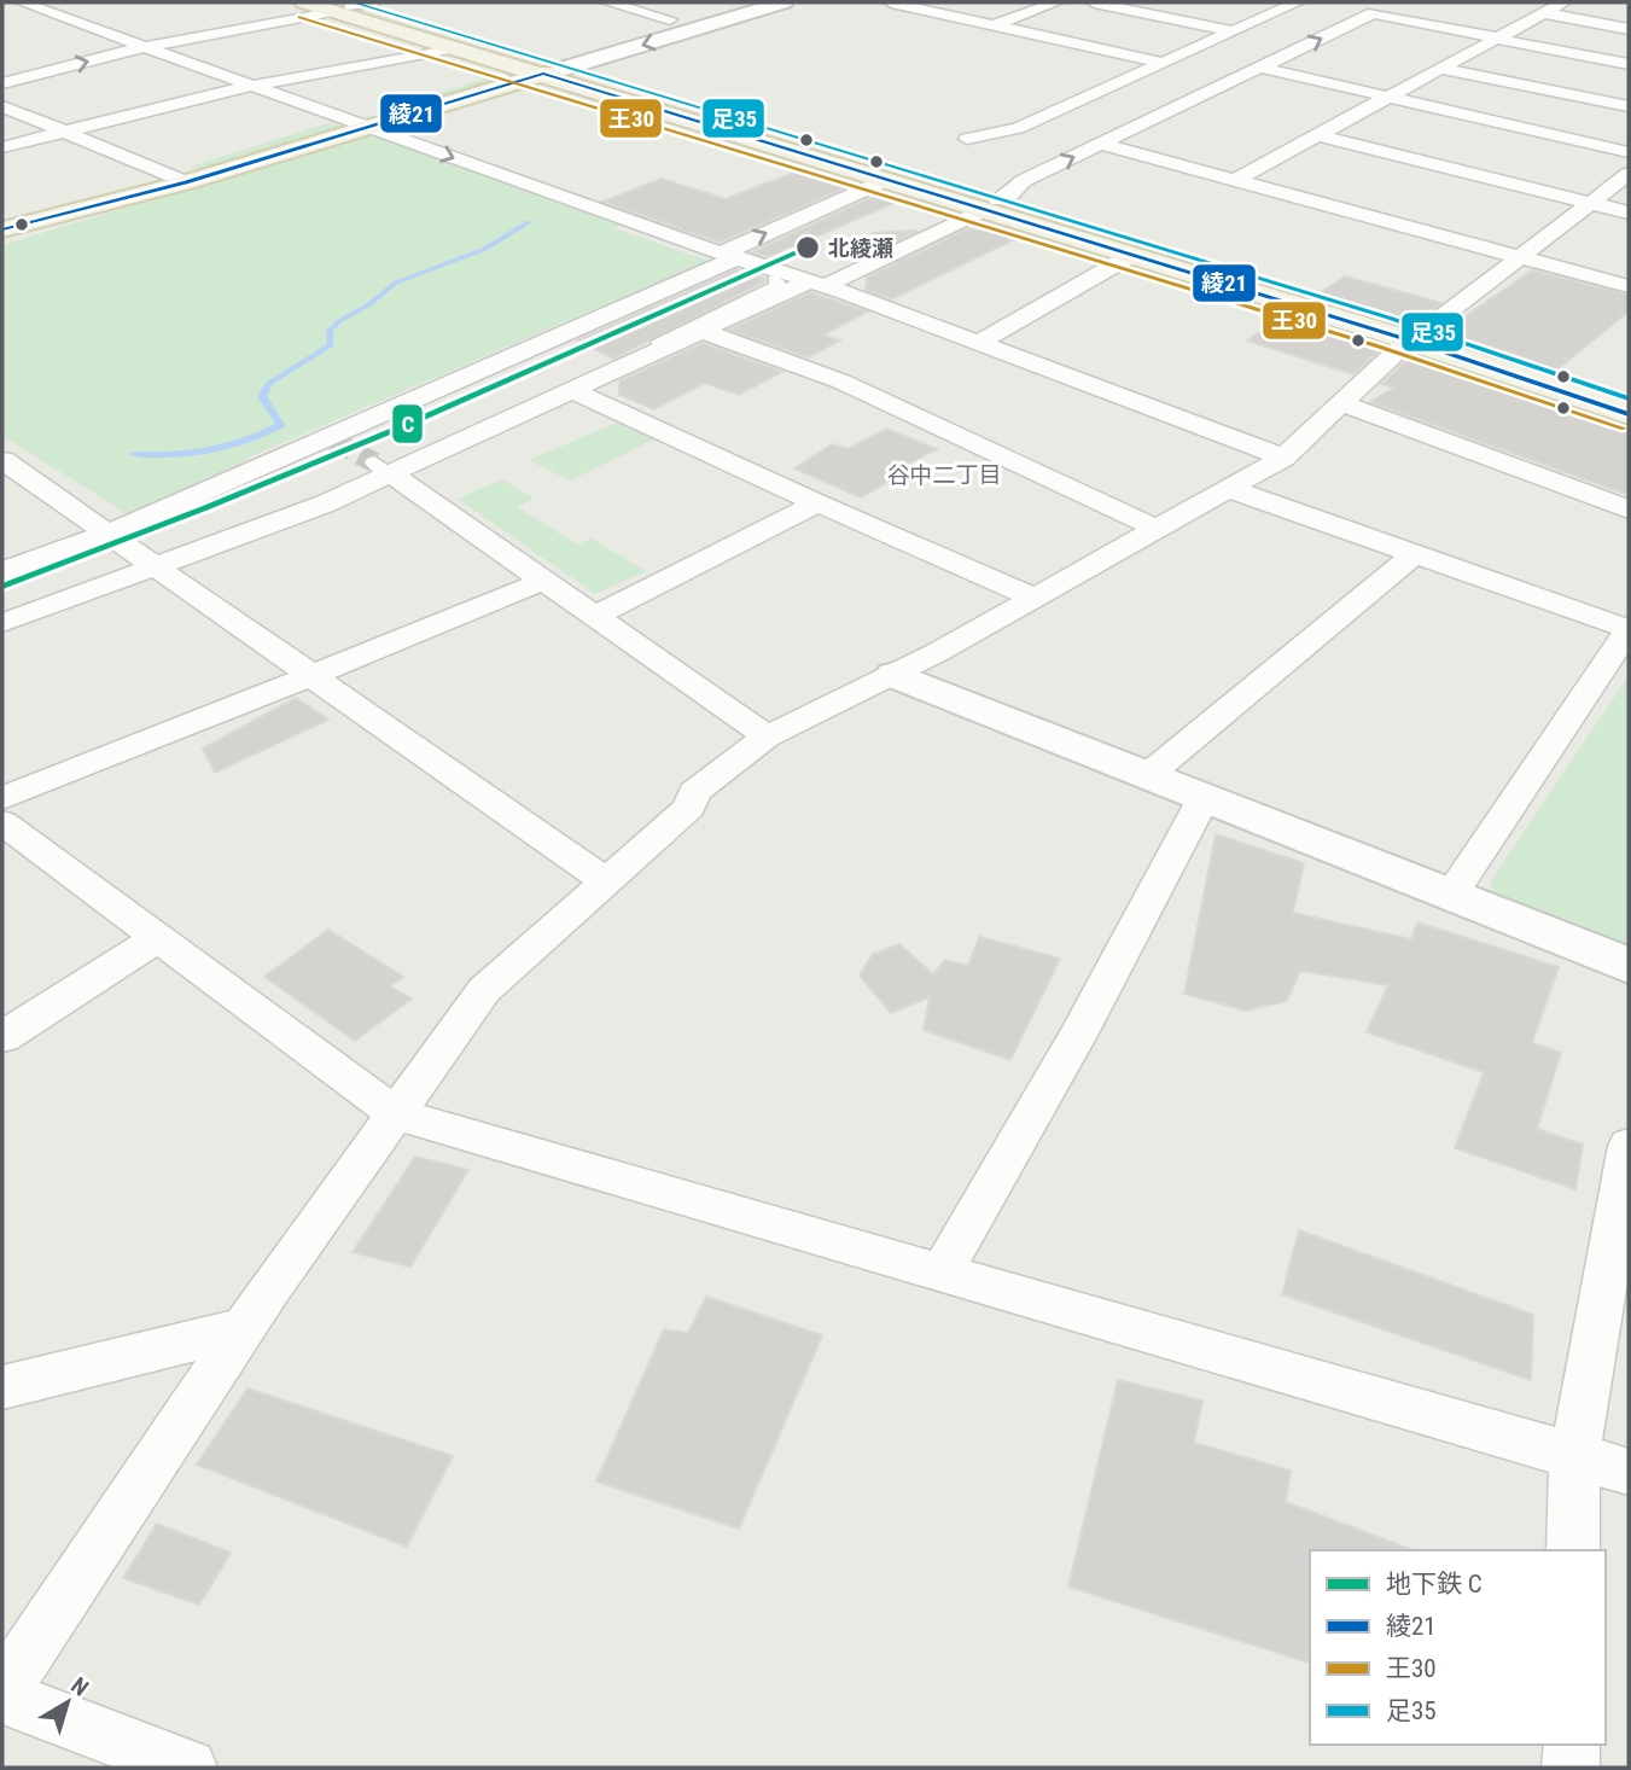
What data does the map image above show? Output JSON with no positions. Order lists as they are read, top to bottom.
{
  "districts": ["谷中二丁目"],
  "places": ["北綾瀬"],
  "lines": [
    "transit line 足35",
    "transit line 王30",
    "transit line 綾21",
    "metro line C"
  ],
  "legend": [
    "地下鉄 C",
    "綾21",
    "王30",
    "足35"
  ],
  "north": "top right"
}
